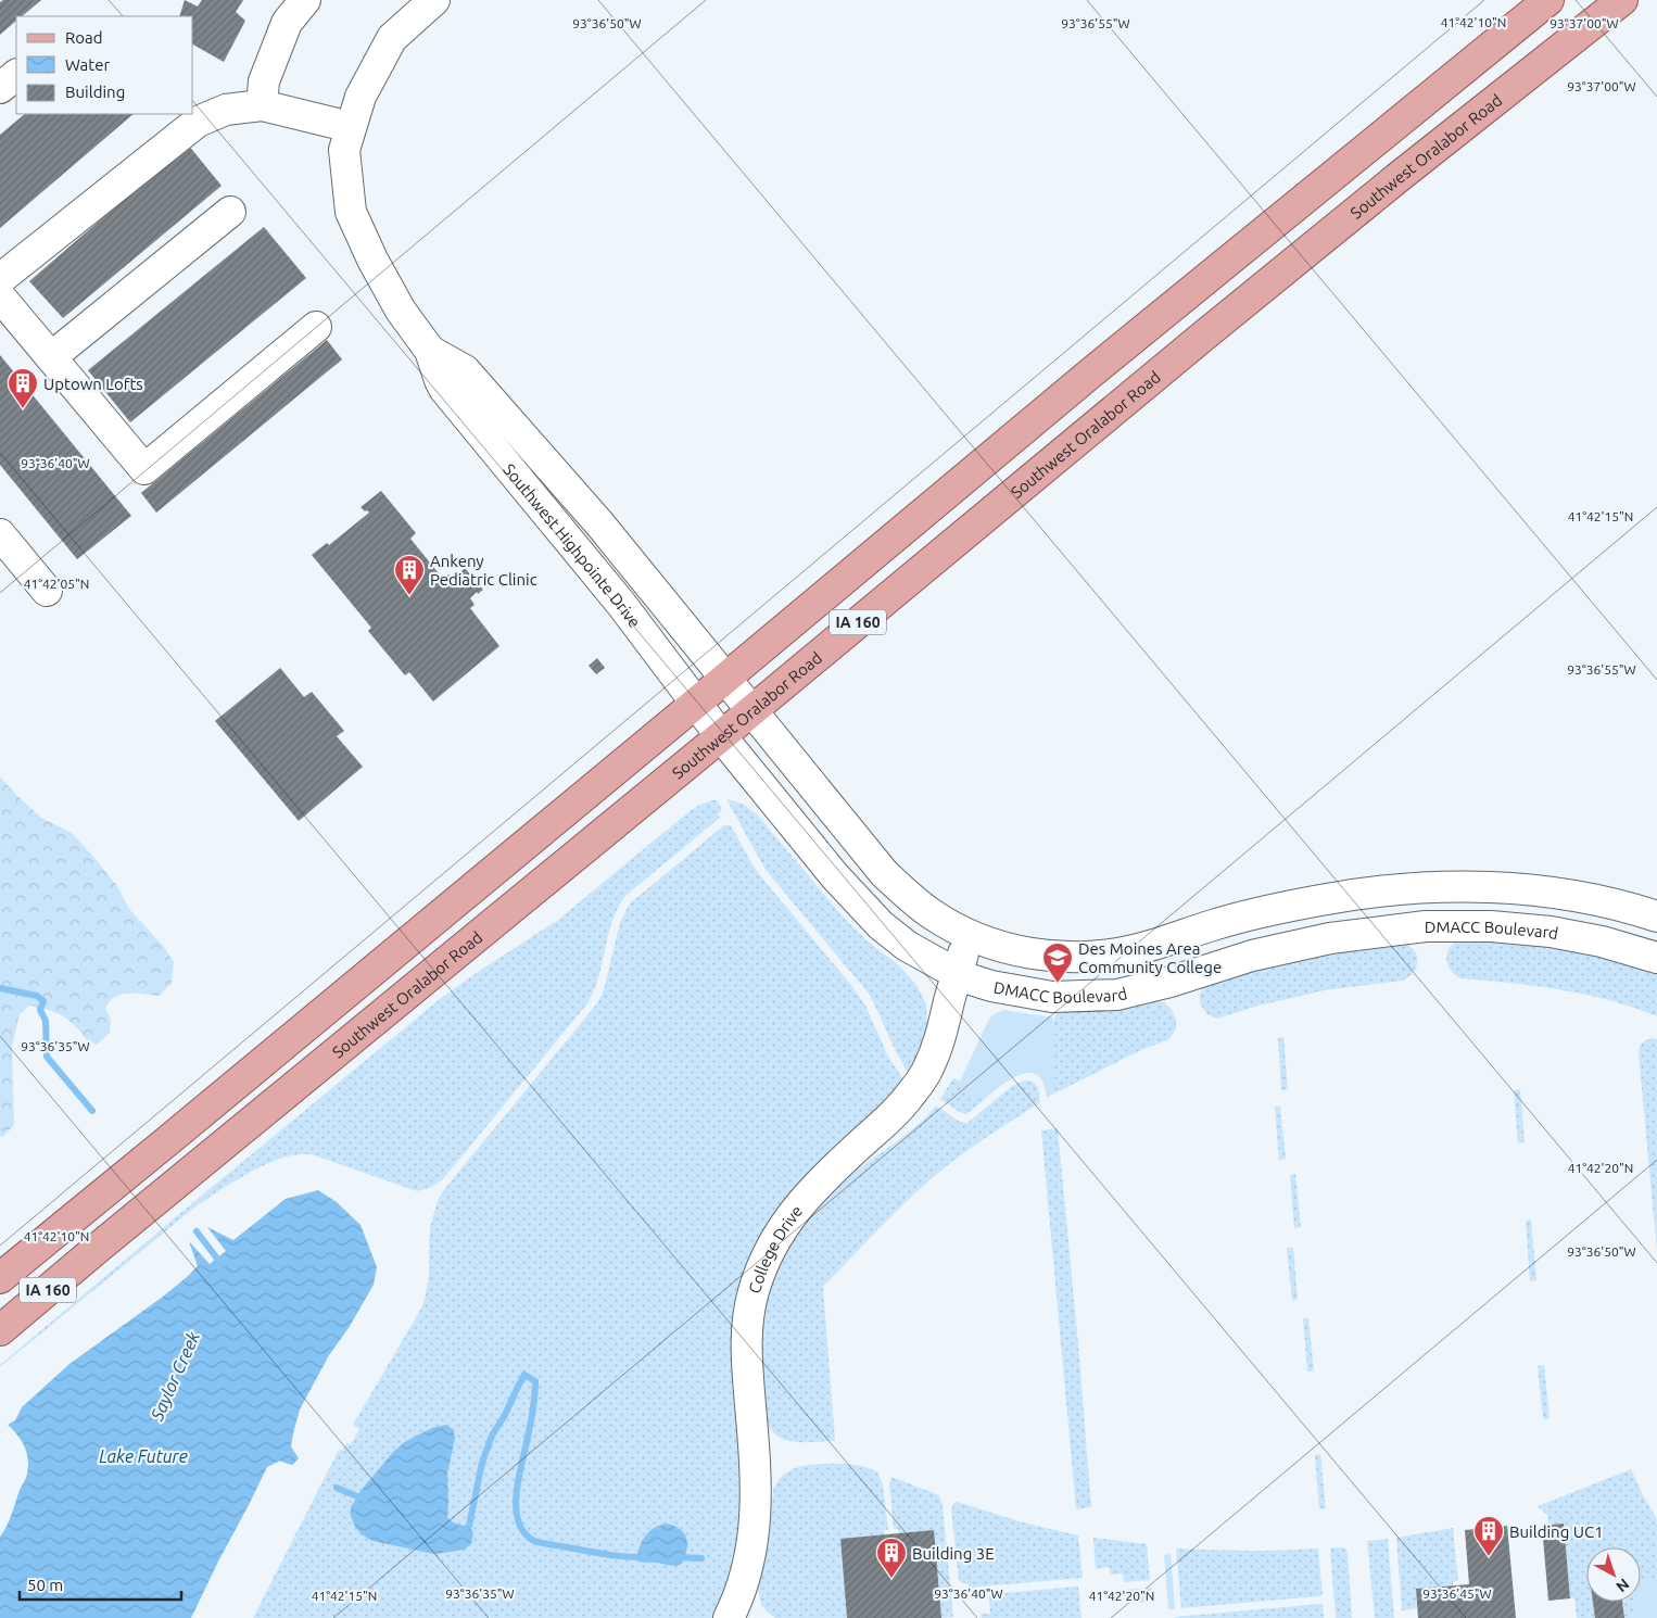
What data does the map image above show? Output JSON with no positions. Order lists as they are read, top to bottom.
{
  "streets": {
    "main road": ["Southwest Oralabor Road", "IA 160"],
    "street": ["Southwest Highpointe Drive", "DMACC Boulevard", "College Drive"]
  },
  "crossings": [
    ["Southwest Oralabor Road", "Southwest Highpointe Drive"],
    ["Southwest Oralabor Road", "DMACC Boulevard"],
    ["Southwest Highpointe Drive", "IA 160"],
    ["Southwest Highpointe Drive", "DMACC Boulevard"],
    ["DMACC Boulevard", "College Drive"]
  ],
  "water": ["Saylor Creek", "Lake Future"],
  "places": {
    "building": [
      "Uptown Lofts",
      "Ankeny Pediatric Clinic",
      "Building UC1",
      "Building 3E"
    ],
    "school or university": ["Des Moines Area Community College"]
  },
  "legend": ["Road", "Water", "Building"],
  "scale_bar": "50 m",
  "north": "bottom right",
  "coordinates": [
    "41°42'10\"N",
    "93°36'50\"W",
    "93°36'55\"W",
    "93°37'00\"W",
    "93°36'40\"W",
    "41°42'15\"N",
    "41°42'05\"N",
    "93°36'35\"W",
    "41°42'20\"N",
    "93°36'45\"W"
  ]
}
